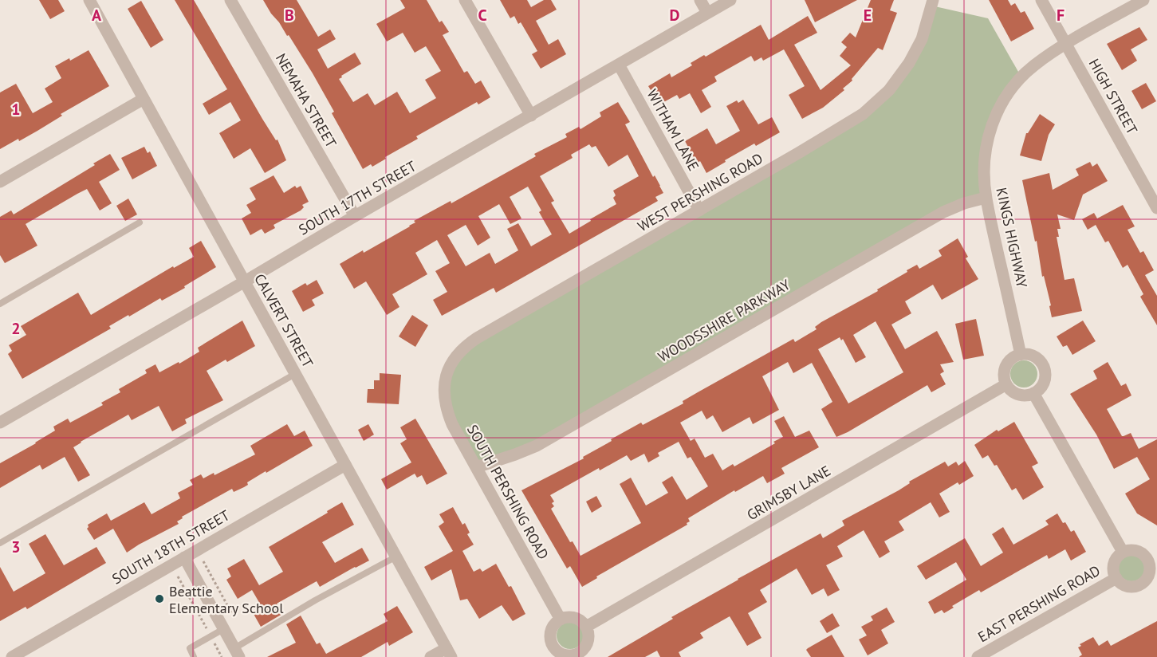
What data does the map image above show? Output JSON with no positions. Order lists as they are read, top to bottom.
{
  "streets": {
    "street": [
      "HIGH STREET",
      "NEMAHA STREET",
      "WITHAM LANE",
      "WEST PERSHING ROAD",
      "SOUTH 17TH STREET",
      "KINGS HIGHWAY",
      "CALVERT STREET",
      "WOODSSHIRE PARKWAY",
      "SOUTH PERSHING ROAD",
      "GRIMSBY LANE",
      "SOUTH 18TH STREET",
      "EAST PERSHING ROAD"
    ]
  },
  "crossings": [
    ["HIGH STREET", "KINGS HIGHWAY"],
    ["NEMAHA STREET", "SOUTH 17TH STREET"],
    ["WITHAM LANE", "WEST PERSHING ROAD"],
    ["WITHAM LANE", "SOUTH 17TH STREET"],
    ["WEST PERSHING ROAD", "SOUTH PERSHING ROAD"],
    ["SOUTH 17TH STREET", "CALVERT STREET"],
    ["KINGS HIGHWAY", "WOODSSHIRE PARKWAY"],
    ["KINGS HIGHWAY", "GRIMSBY LANE"],
    ["CALVERT STREET", "SOUTH 18TH STREET"],
    ["WOODSSHIRE PARKWAY", "SOUTH PERSHING ROAD"],
    ["SOUTH PERSHING ROAD", "GRIMSBY LANE"]
  ],
  "places": ["Beattie Elementary School"],
  "grid": {
    "columns": [
      "A",
      "B",
      "C",
      "D",
      "E",
      "F"
    ],
    "rows": ["1", "2", "3"]
  }
}
